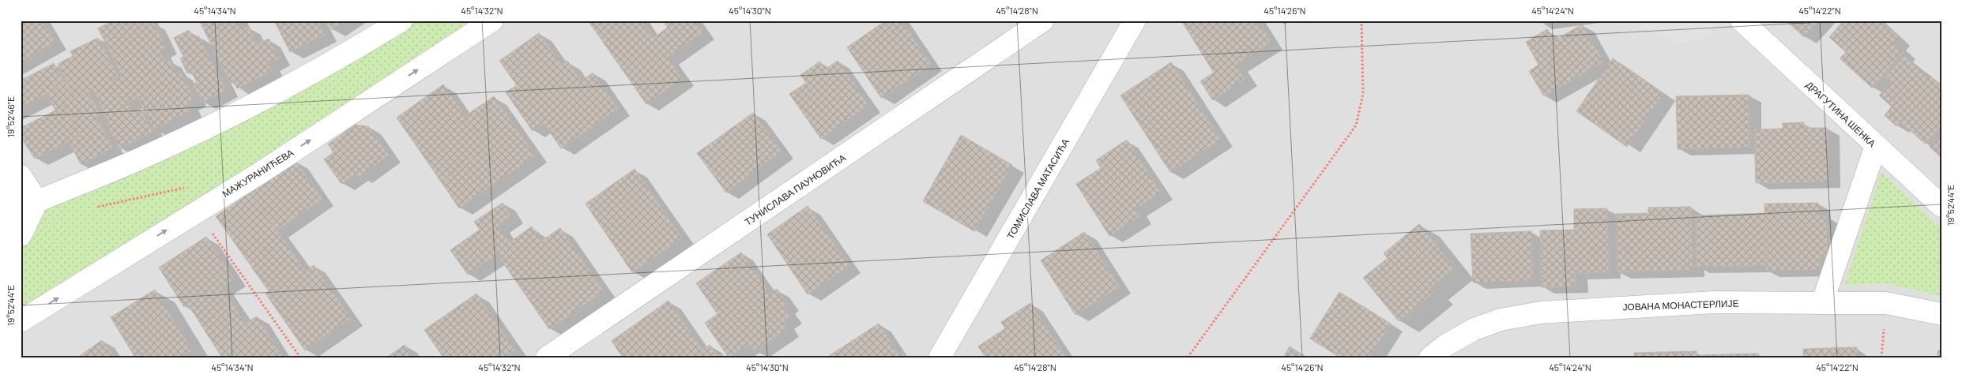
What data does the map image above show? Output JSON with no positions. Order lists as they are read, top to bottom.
{
  "streets": {
    "street": [
      "ДРАГУТИНА ШЕНКА",
      "МАЖУРАНИЋЕВА",
      "ТОМИСЛАВА МАТАСИЋА",
      "ТУНИСЛАВА ПАУНОВИЋА",
      "ЈОВАНА МОНАСТЕРЛИЈЕ"
    ]
  },
  "coordinates": [
    "45°14'34\"N",
    "45°14'32\"N",
    "45°14'30\"N",
    "45°14'28\"N",
    "45°14'26\"N",
    "45°14'24\"N",
    "45°14'22\"N",
    "19°52'46\"E",
    "19°52'44\"E"
  ]
}
